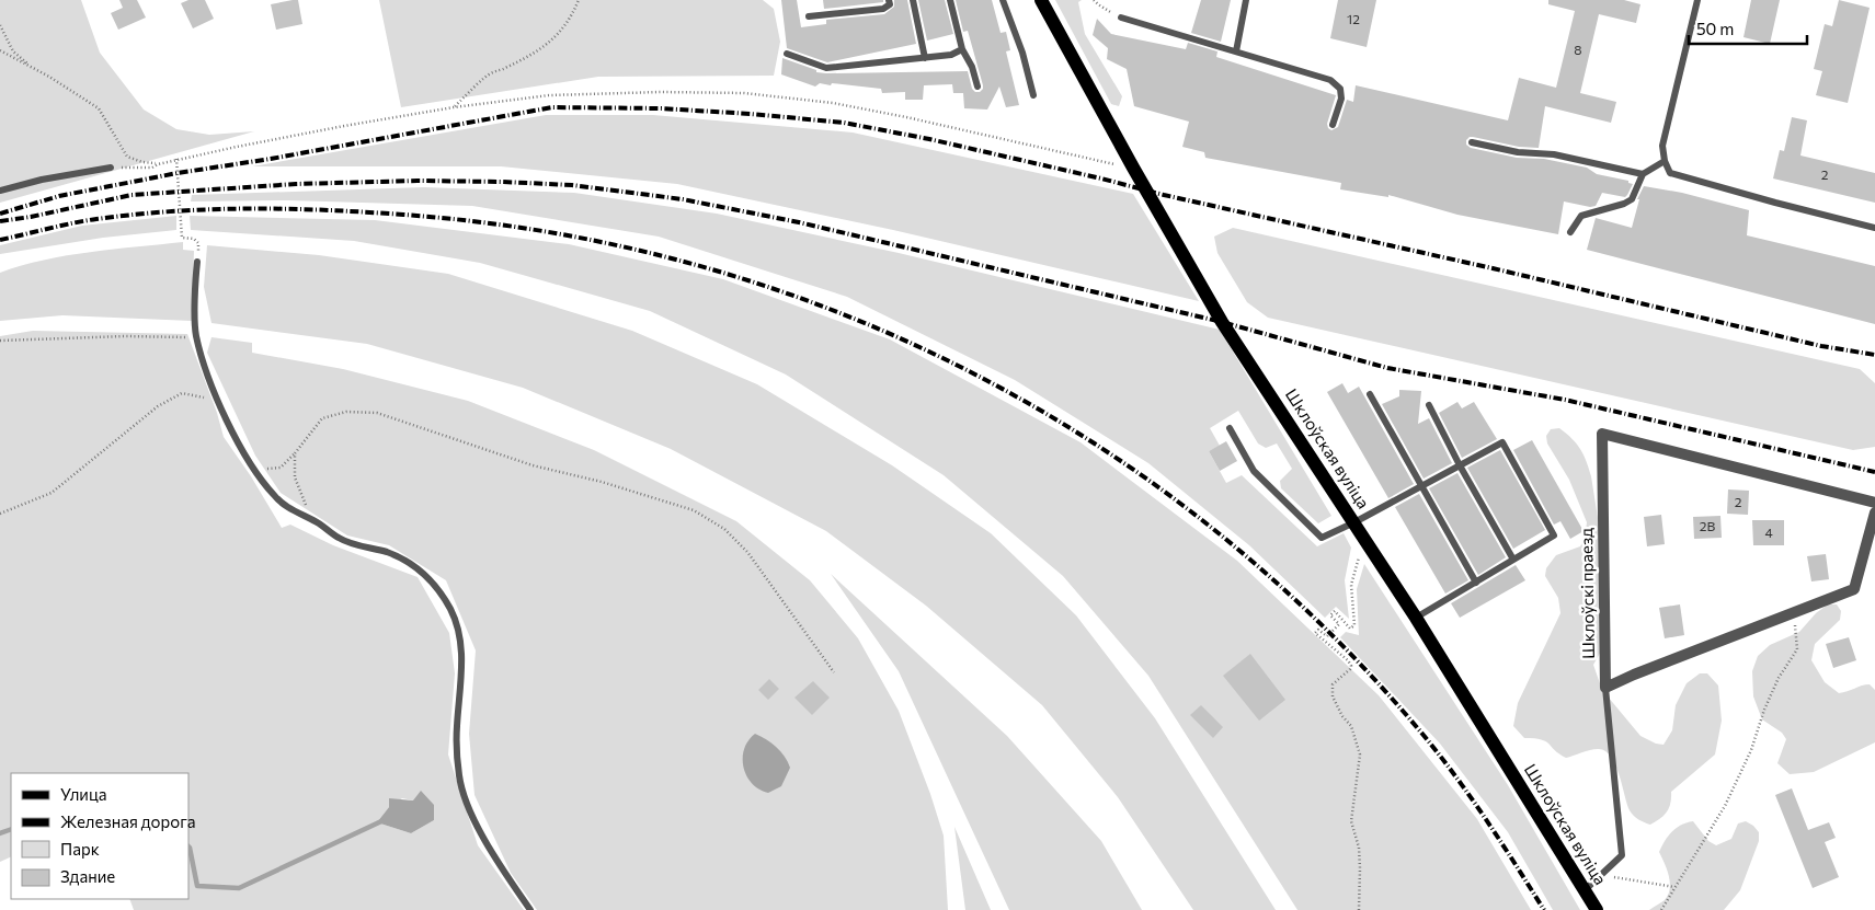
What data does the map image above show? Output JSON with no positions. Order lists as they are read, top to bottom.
{
  "streets": {
    "main road": ["Шклоўская вуліца"],
    "street": ["Шклоўскі праезд"]
  },
  "house_numbers": [
    "12",
    "8",
    "2",
    "2",
    "2В",
    "4"
  ],
  "legend": [
    "Улица",
    "Железная дорога",
    "Парк",
    "Здание"
  ],
  "scale_bar": "50 m"
}
